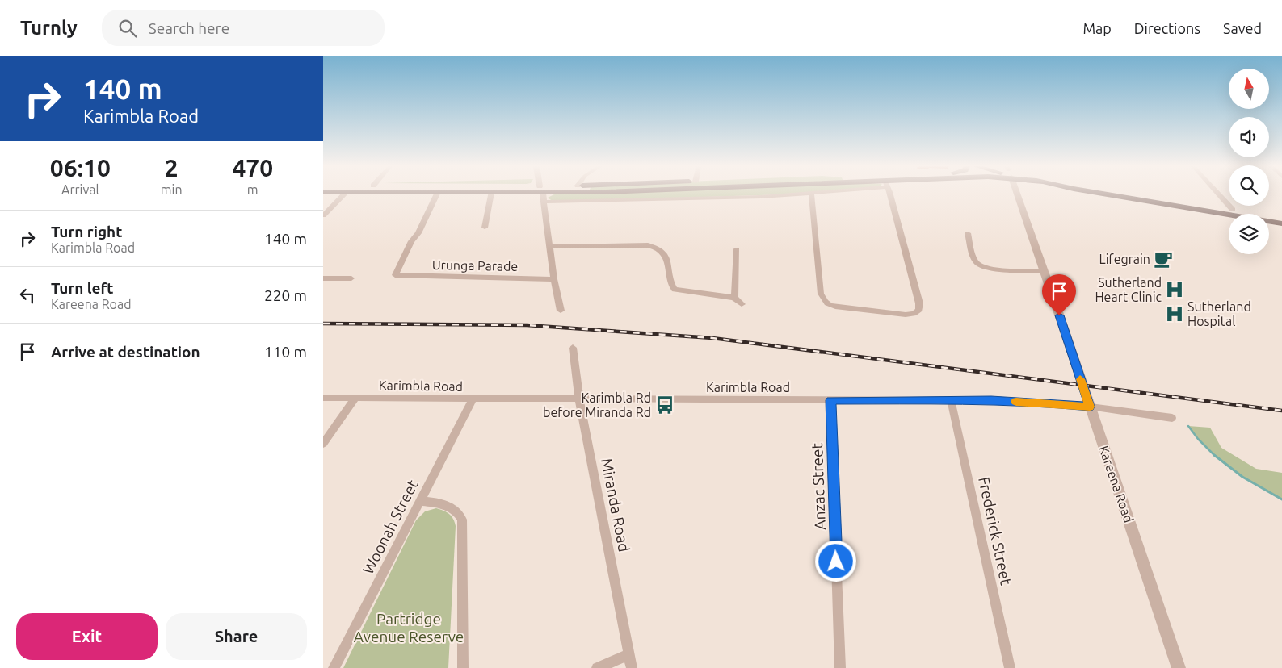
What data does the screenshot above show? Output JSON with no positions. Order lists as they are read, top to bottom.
{
  "streets": {
    "street": [
      "Urunga Parade",
      "Karimbla Road",
      "Kareena Road",
      "Anzac Street",
      "Miranda Road",
      "Woonah Street",
      "Frederick Street"
    ]
  },
  "crossings": [
    ["Karimbla Road", "Kareena Road"],
    ["Karimbla Road", "Anzac Street"],
    ["Karimbla Road", "Miranda Road"],
    ["Karimbla Road", "Woonah Street"],
    ["Karimbla Road", "Frederick Street"]
  ],
  "parks": ["Partridge Avenue Reserve"],
  "places": {
    "cafe": ["Lifegrain"],
    "hospital": ["Sutherland Heart Clinic", "Sutherland Hospital"],
    "bus stop": ["Karimbla Rd before Miranda Rd"]
  },
  "north": "top",
  "page": {
    "header": "Turnly",
    "search": "Search here",
    "nav": ["Map", "Directions", "Saved"],
    "turn": ["140 m", "Karimbla Road"],
    "eta": [
      "06:10",
      "Arrival",
      "2",
      "min",
      "470",
      "m"
    ],
    "list": [
      {
        "name": "Turn right",
        "note": "Karimbla Road",
        "value": "140 m"
      },
      {
        "name": "Turn left",
        "note": "Kareena Road",
        "value": "220 m"
      },
      {
        "name": "Arrive at destination",
        "value": "110 m"
      }
    ],
    "buttons": ["Exit", "Share"]
  }
}
